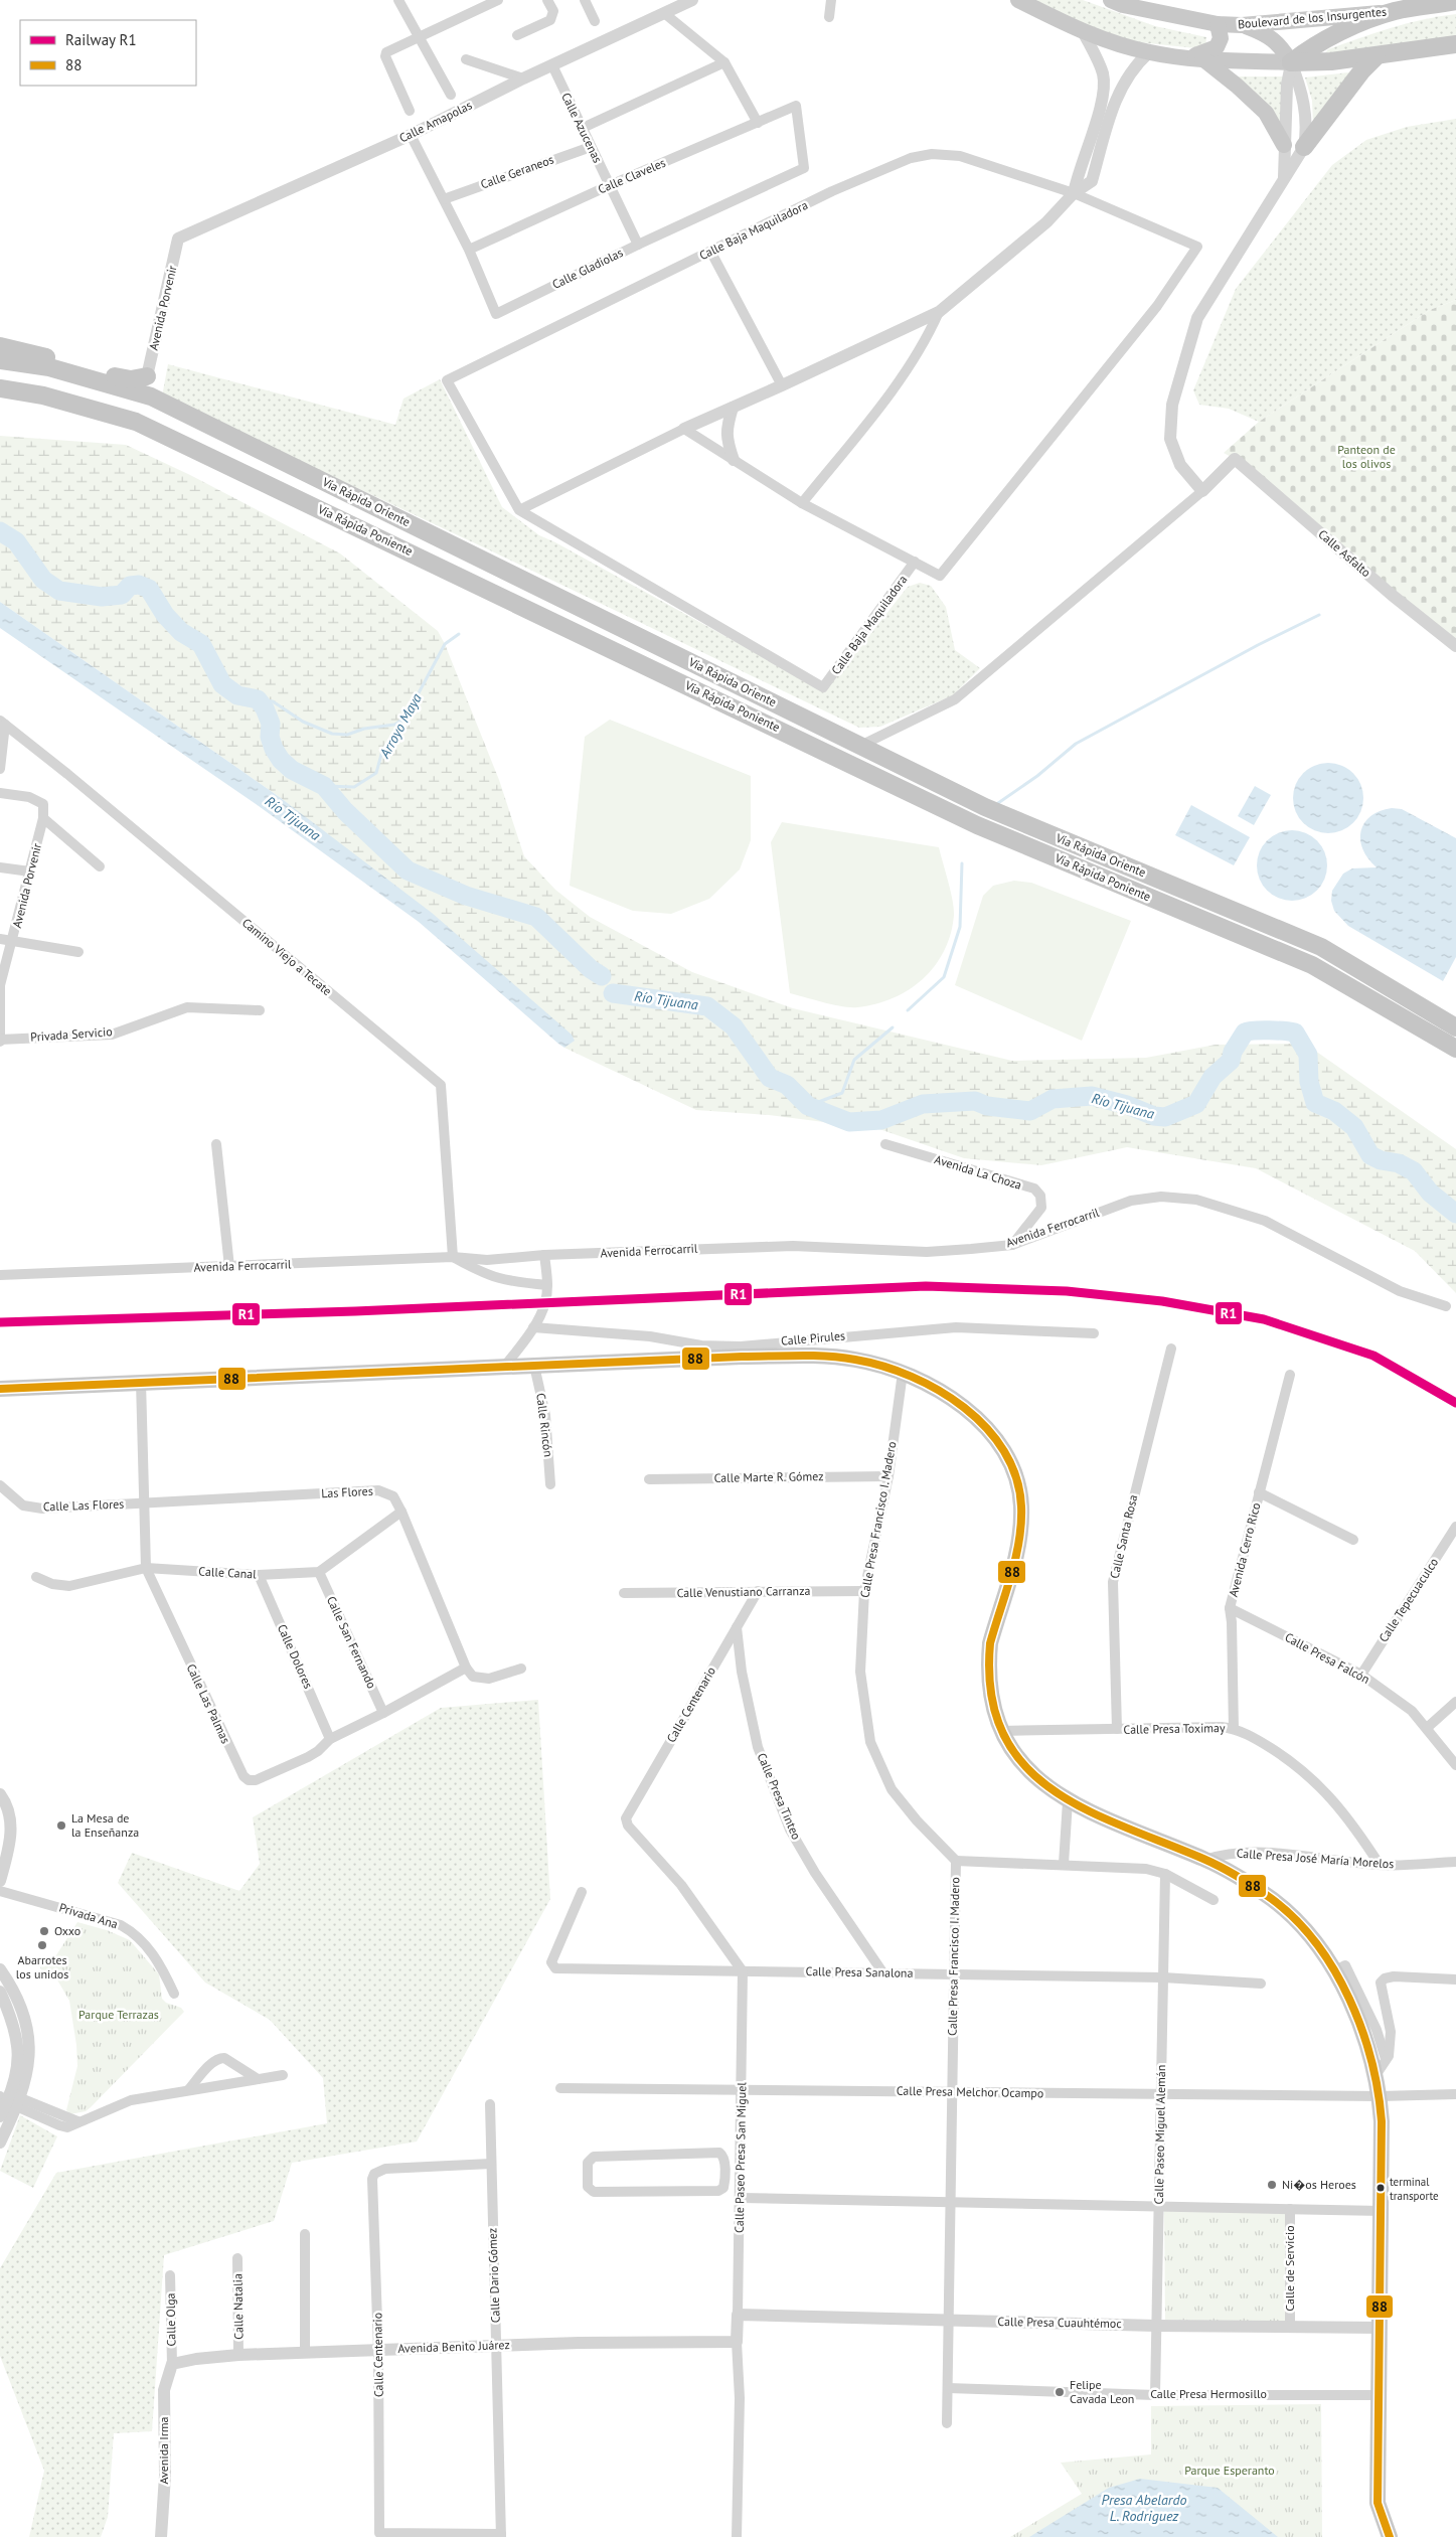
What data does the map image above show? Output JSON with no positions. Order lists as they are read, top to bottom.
{
  "streets": {
    "highway": ["Boulevard de los Insurgentes", "Vía Rápida Oriente", "Vía Rápida Poniente"],
    "street": [
      "Calle Amapolas",
      "Calle Azucenas",
      "Calle Geraneos",
      "Calle Claveles",
      "Calle Baja Maquiladora",
      "Calle Gladiolas",
      "Avenida Porvenir",
      "Calle Asfalto",
      "Camino Viejo a Tecate",
      "Privada Servicio",
      "Avenida La Choza",
      "Avenida Ferrocarril",
      "Calle Pirules",
      "Calle Rincón",
      "Calle Marte R. Gómez",
      "Las Flores",
      "Calle Las Flores",
      "Calle Presa Francisco I. Madero",
      "Calle Santa Rosa",
      "Avenida Cerro Rico",
      "Calle Canal",
      "Calle Venustiano Carranza",
      "Calle Tepecuaculco",
      "Calle San Fernando",
      "Calle Dolores",
      "Calle Presa Falcón",
      "Calle Las Palmas",
      "Calle Centenario",
      "Calle Presa Toximay",
      "Calle Presa Tinteo",
      "Calle Presa José María Morelos",
      "Privada Ana",
      "Calle Presa Sanalona",
      "Calle Presa Melchor Ocampo",
      "Calle Paseo Miguel Alemán",
      "Calle Paseo Presa San Miguel",
      "Calle de Servicio",
      "Calle Dario Gómez",
      "Calle Natalia",
      "Calle Olga",
      "Calle Presa Cuauhtémoc",
      "Avenida Benito Juárez",
      "Calle Presa Hermosillo",
      "Avenida Irma"
    ]
  },
  "crossings": [
    ["Calle Amapolas", "Calle Azucenas"],
    ["Calle Amapolas", "Calle Gladiolas"],
    ["Calle Amapolas", "Avenida Porvenir"],
    ["Calle Azucenas", "Calle Geraneos"],
    ["Calle Azucenas", "Calle Claveles"],
    ["Calle Azucenas", "Calle Gladiolas"],
    ["Calle Geraneos", "Calle Gladiolas"],
    ["Calle Claveles", "Calle Gladiolas"],
    ["Avenida Porvenir", "Privada Servicio"],
    ["Camino Viejo a Tecate", "Avenida Ferrocarril"],
    ["Avenida La Choza", "Avenida Ferrocarril"],
    ["Calle Marte R. Gómez", "Calle Presa Francisco I. Madero"],
    ["Las Flores", "Calle Las Flores"],
    ["Las Flores", "Calle Las Palmas"],
    ["Calle Las Flores", "Calle Las Palmas"],
    ["Calle Presa Francisco I. Madero", "Calle Venustiano Carranza"],
    ["Calle Presa Francisco I. Madero", "Calle Presa Sanalona"],
    ["Calle Presa Francisco I. Madero", "Calle Presa Melchor Ocampo"],
    ["Calle Presa Francisco I. Madero", "Calle Presa Cuauhtémoc"],
    ["Calle Presa Francisco I. Madero", "Calle Presa Hermosillo"],
    ["Calle Santa Rosa", "Calle Presa Toximay"],
    ["Avenida Cerro Rico", "Calle Presa Falcón"],
    ["Avenida Cerro Rico", "Calle Presa Toximay"],
    ["Calle Canal", "Calle San Fernando"],
    ["Calle Canal", "Calle Dolores"],
    ["Calle Canal", "Calle Las Palmas"],
    ["Calle Venustiano Carranza", "Calle Centenario"],
    ["Calle Tepecuaculco", "Calle Presa Falcón"],
    ["Calle San Fernando", "Calle Las Palmas"],
    ["Calle Dolores", "Calle Las Palmas"],
    ["Calle Centenario", "Calle Presa Tinteo"],
    ["Calle Centenario", "Calle Presa Sanalona"],
    ["Calle Centenario", "Calle Paseo Presa San Miguel"],
    ["Calle Centenario", "Calle Dario Gómez"],
    ["Calle Centenario", "Avenida Benito Juárez"],
    ["Calle Presa Toximay", "Calle Presa José María Morelos"],
    ["Calle Presa Tinteo", "Calle Presa Sanalona"],
    ["Calle Presa Sanalona", "Calle Paseo Miguel Alemán"],
    ["Calle Presa Sanalona", "Calle Paseo Presa San Miguel"],
    ["Calle Presa Melchor Ocampo", "Calle Paseo Miguel Alemán"],
    ["Calle Presa Melchor Ocampo", "Calle Paseo Presa San Miguel"],
    ["Calle Paseo Miguel Alemán", "Calle Presa Cuauhtémoc"],
    ["Calle Paseo Miguel Alemán", "Calle Presa Hermosillo"],
    ["Calle Paseo Presa San Miguel", "Calle Presa Cuauhtémoc"],
    ["Calle Paseo Presa San Miguel", "Avenida Benito Juárez"],
    ["Calle de Servicio", "Calle Presa Cuauhtémoc"],
    ["Calle Dario Gómez", "Avenida Benito Juárez"],
    ["Calle Natalia", "Avenida Benito Juárez"],
    ["Calle Olga", "Avenida Benito Juárez"],
    ["Calle Olga", "Avenida Irma"],
    ["Avenida Benito Juárez", "Avenida Irma"]
  ],
  "water": ["Arroyo Maya", "Río Tijuana", "Presa Abelardo L. Rodriguez"],
  "parks": ["Panteon de los olivos", "Parque Terrazas", "Parque Esperanto"],
  "places": [
    "La Mesa de la Enseñanza",
    "Oxxo",
    "Abarrotes los unidos",
    "Ni�os Heroes",
    "terminal transporte",
    "Felipe Cavada Leon"
  ],
  "lines": ["rail line R1", "transit line 88"],
  "legend": ["Railway R1", "88"]
}
